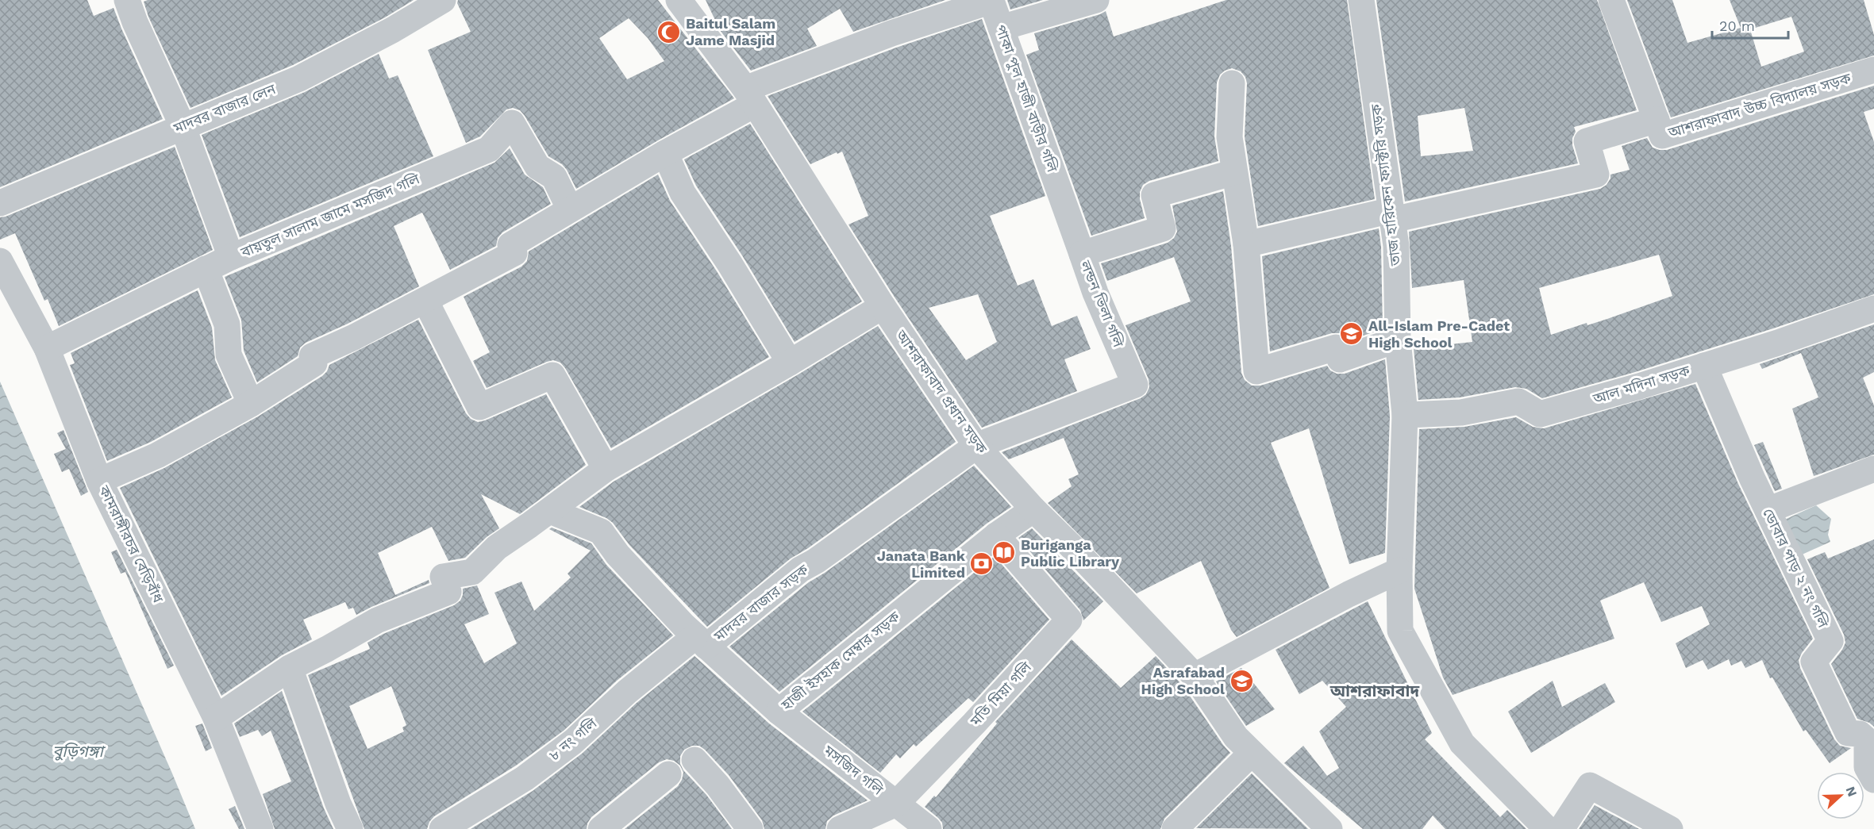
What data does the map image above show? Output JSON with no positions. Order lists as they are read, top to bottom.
{
  "streets": {
    "street": [
      "পাকা পুল হাজী বাড়ীর গলি",
      "আশরাফাবাদ উচ্চ বিদ্যালয় সড়ক",
      "মাদবর বাজার লেন",
      "তাজ হারিকেন ফ্যাক্টরি সড়ক",
      "বায়তুল সালাম জামে মসজিদ গলি",
      "লন্ডন ভিলা গলি",
      "আল মদিনা সড়ক",
      "আশরাফাবাদ প্রধান সড়ক",
      "কামরাঙ্গীরচর বেড়িবাঁধ",
      "ডোবার পাড় ২ নং গলি",
      "মাদবর বাজার সড়ক",
      "হাজী ইসহাক মেম্বার সড়ক",
      "মতি মিয়া গলি",
      "৮ নং গলি",
      "মসজিদ গলি"
    ]
  },
  "crossings": [
    ["পাকা পুল হাজী বাড়ীর গলি", "লন্ডন ভিলা গলি"],
    ["পাকা পুল হাজী বাড়ীর গলি", "আশরাফাবাদ প্রধান সড়ক"],
    ["তাজ হারিকেন ফ্যাক্টরি সড়ক", "আল মদিনা সড়ক"],
    ["বায়তুল সালাম জামে মসজিদ গলি", "কামরাঙ্গীরচর বেড়িবাঁধ"],
    ["লন্ডন ভিলা গলি", "আশরাফাবাদ প্রধান সড়ক"],
    ["লন্ডন ভিলা গলি", "মাদবর বাজার সড়ক"],
    ["আল মদিনা সড়ক", "ডোবার পাড় ২ নং গলি"],
    ["আশরাফাবাদ প্রধান সড়ক", "মাদবর বাজার সড়ক"],
    ["আশরাফাবাদ প্রধান সড়ক", "হাজী ইসহাক মেম্বার সড়ক"],
    ["মাদবর বাজার সড়ক", "হাজী ইসহাক মেম্বার সড়ক"],
    ["মাদবর বাজার সড়ক", "৮ নং গলি"],
    ["হাজী ইসহাক মেম্বার সড়ক", "মতি মিয়া গলি"],
    ["হাজী ইসহাক মেম্বার সড়ক", "৮ নং গলি"],
    ["হাজী ইসহাক মেম্বার সড়ক", "মসজিদ গলি"],
    ["মতি মিয়া গলি", "মসজিদ গলি"]
  ],
  "districts": ["আশরাফাবাদ"],
  "water": ["বুড়িগঙ্গা"],
  "places": {
    "mosque": ["Baitul Salam Jame Masjid"],
    "school or university": ["All-Islam Pre-Cadet High School", "Asrafabad High School"],
    "library": ["Buriganga Public Library"],
    "bank": ["Janata Bank Limited"]
  },
  "scale_bar": "20 m",
  "north": "right"
}
